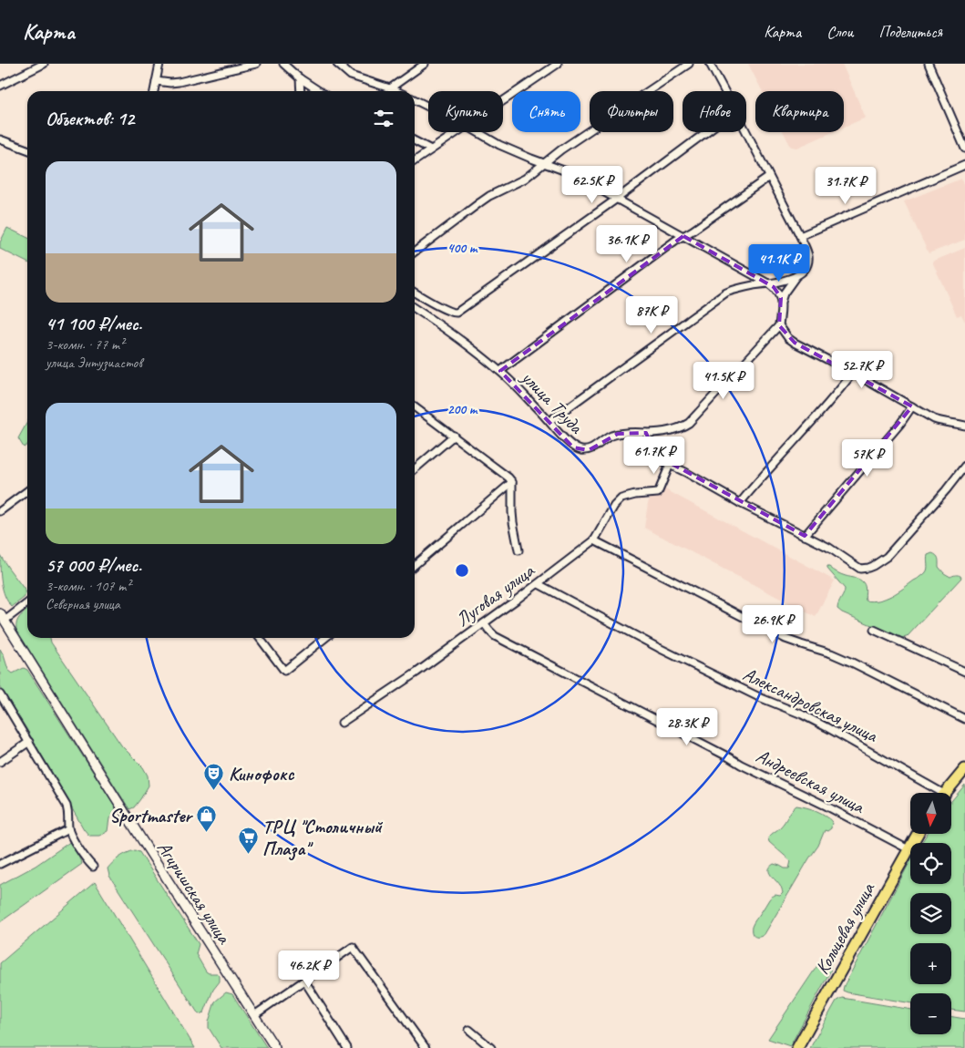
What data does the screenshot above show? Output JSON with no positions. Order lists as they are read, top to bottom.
{
  "streets": {
    "highway": ["Кольцевая улица"],
    "street": [
      "улица Труда",
      "Луговая улица",
      "Александровская улица",
      "Андреевская улица",
      "Агиришская улица"
    ]
  },
  "crossings": [
    ["Луговая улица", "Александровская улица"],
    ["Луговая улица", "Андреевская улица"],
    ["Андреевская улица", "Кольцевая улица"]
  ],
  "places": {
    "theatre": ["Кинофокс"],
    "shop": ["Sportmaster"],
    "supermarket": ["ТРЦ \"Столичный Плаза\""]
  },
  "north": "bottom",
  "page": {
    "header": "Карта",
    "nav": ["Карта", "Слои", "Поделиться"],
    "chip": [
      "Купить",
      "Снять",
      "Фильтры",
      "Новое",
      "Квартира"
    ],
    "heading": "Объектов: 12",
    "list": [
      {
        "name": "41 100 ₽/мес.",
        "note": "3-комн. · 77 m² · улица Энтузиастов"
      },
      {
        "name": "57 000 ₽/мес.",
        "note": "3-комн. · 107 m² · Северная улица"
      }
    ],
    "price": [
      "62.5K ₽",
      "31.7K ₽",
      "36.1K ₽",
      "41.1K ₽",
      "87K ₽",
      "52.7K ₽",
      "41.5K ₽",
      "61.7K ₽",
      "57K ₽",
      "26.9K ₽",
      "28.3K ₽",
      "46.2K ₽"
    ],
    "map_buttons": ["+", "−"]
  },
  "rings": ["400 m", "200 m"]
}
